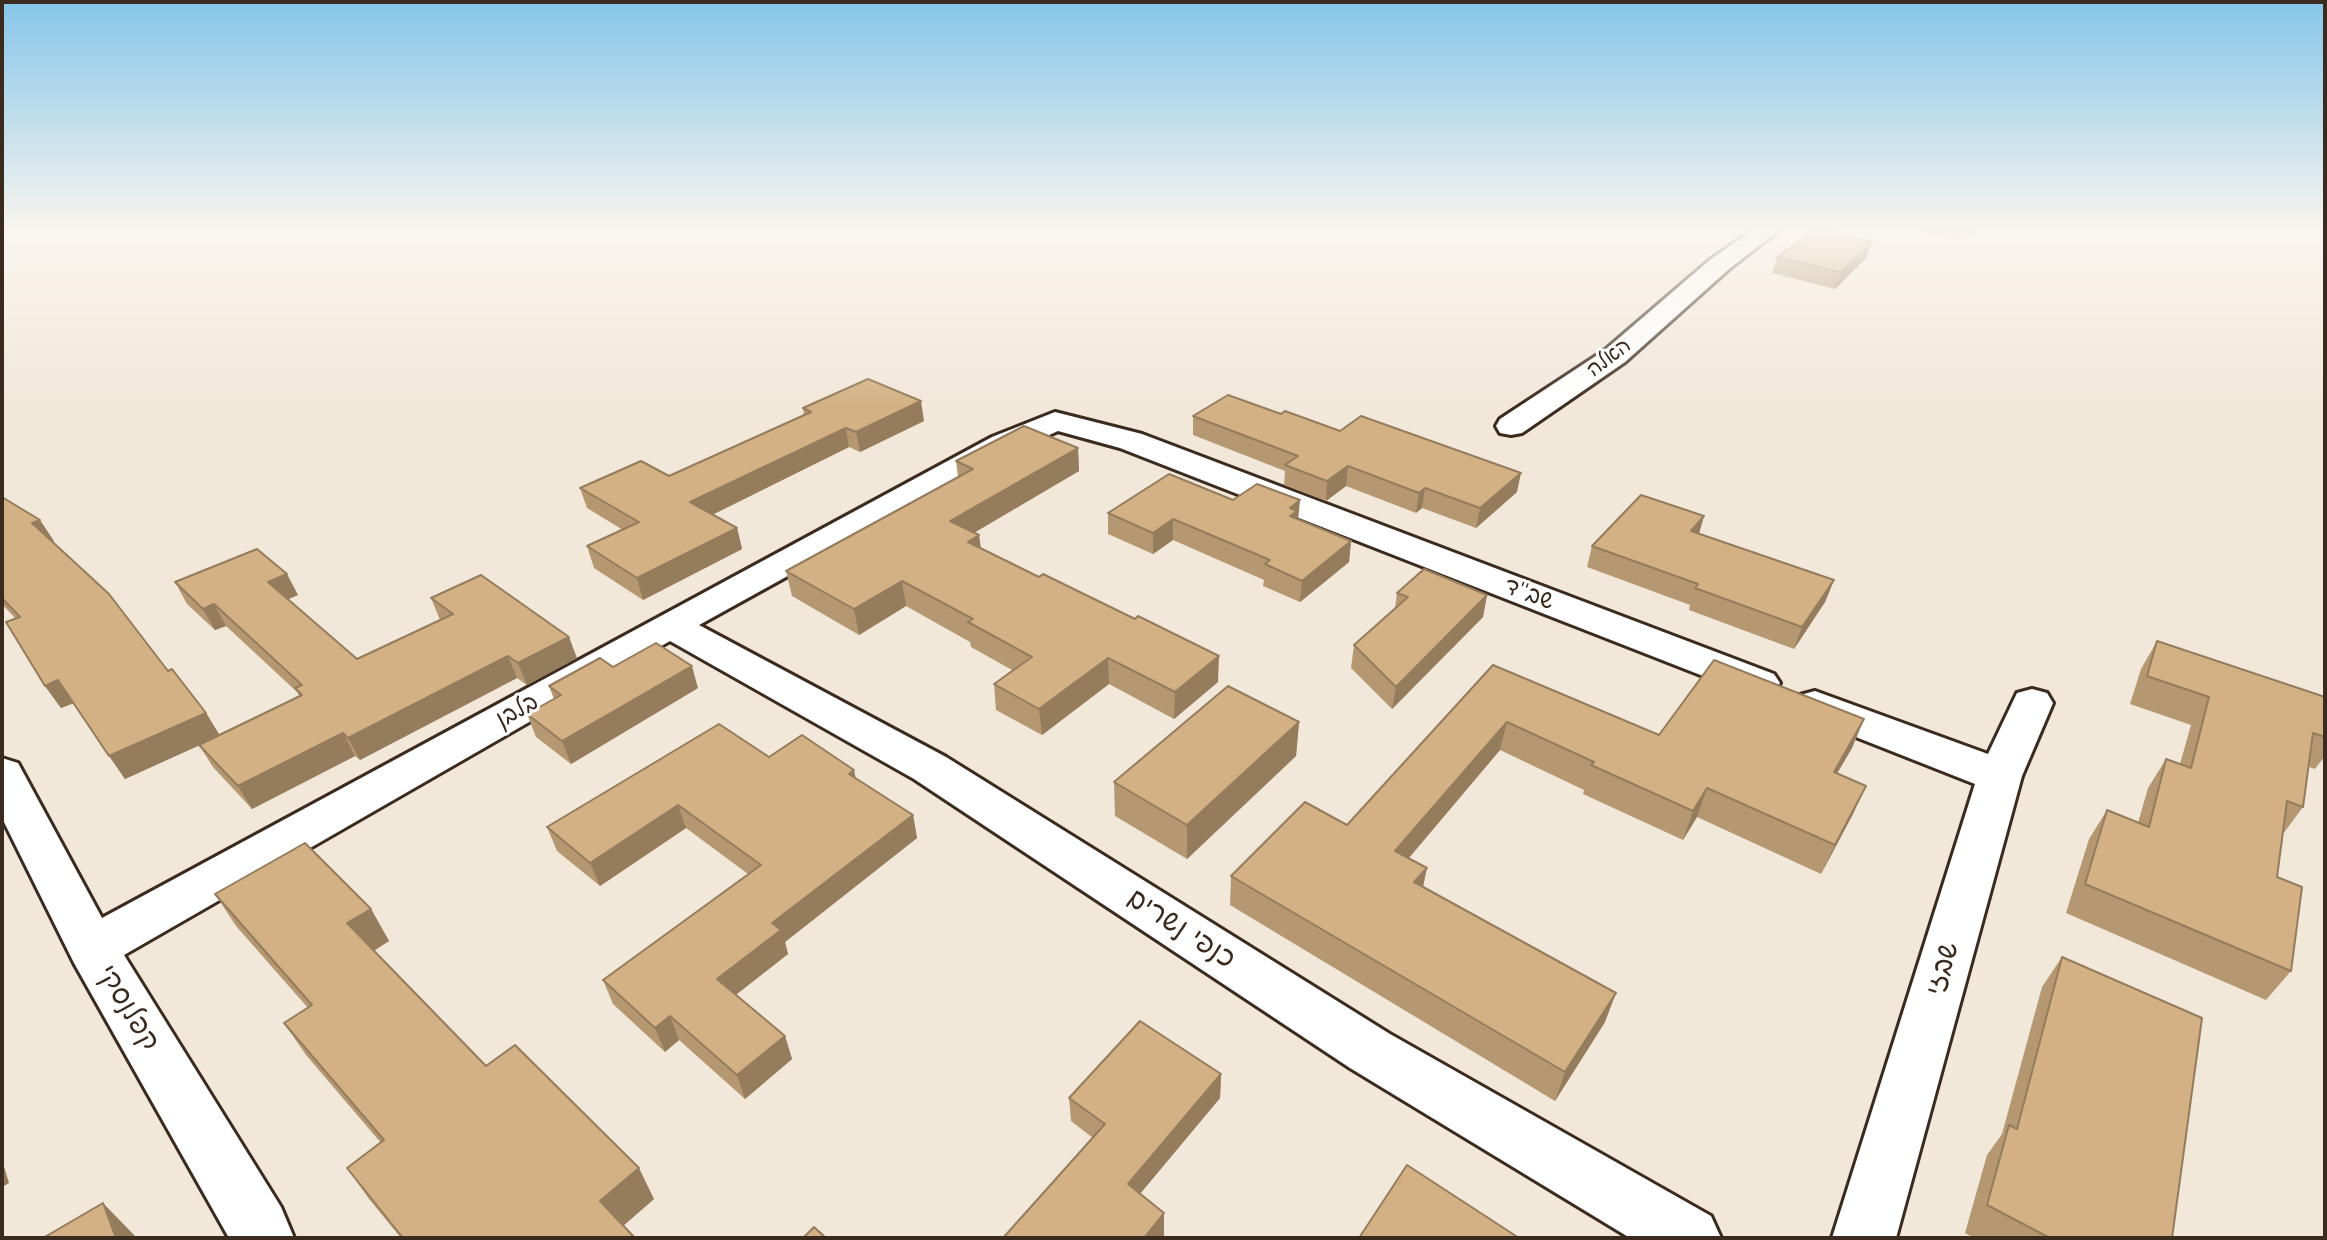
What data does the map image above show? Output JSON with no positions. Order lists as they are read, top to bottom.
{
  "streets": {
    "street": [
      "האלה",
      "שב''ד",
      "בלבן",
      "כנפי נשרים",
      "שבזי",
      "קפלנסקי"
    ]
  },
  "crossings": [
    ["שב''ד", "בלבן"],
    ["שב''ד", "שבזי"],
    ["בלבן", "כנפי נשרים"],
    ["בלבן", "קפלנסקי"]
  ]
}
